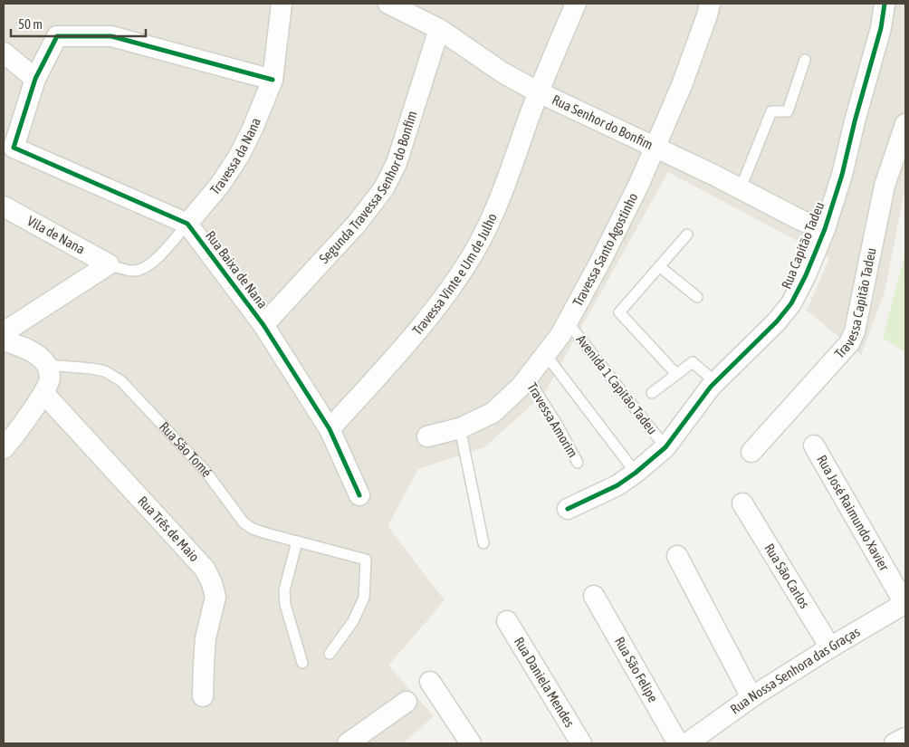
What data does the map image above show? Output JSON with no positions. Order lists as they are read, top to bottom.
{
  "streets": {
    "street": [
      "Rua Senhor do Bonfim",
      "Travessa da Nana",
      "Segunda Travessa Senhor do Bonfim",
      "Vila de Nana",
      "Rua Capitão Tadeu",
      "Travessa Santo Agostinho",
      "Rua Baixa de Nana",
      "Travessa Vinte e Um de Julho",
      "Travessa Capitão Tadeu",
      "Rua José Raimundo Xavier",
      "Rua Três de Maio",
      "Rua São Carlos",
      "Rua São Felipe",
      "Rua Nossa Senhora das Graças",
      "Rua Daniela Mendes"
    ],
    "lane": ["Avenida 1 Capitão Tadeu", "Travessa Amorim", "Rua São Tomé"]
  },
  "crossings": [
    ["Rua Senhor do Bonfim", "Segunda Travessa Senhor do Bonfim"],
    ["Rua Senhor do Bonfim", "Rua Capitão Tadeu"],
    ["Rua Senhor do Bonfim", "Travessa Santo Agostinho"],
    ["Rua Senhor do Bonfim", "Travessa Vinte e Um de Julho"],
    ["Travessa da Nana", "Rua Baixa de Nana"],
    ["Segunda Travessa Senhor do Bonfim", "Rua Baixa de Nana"],
    ["Rua Capitão Tadeu", "Avenida 1 Capitão Tadeu"],
    ["Travessa Santo Agostinho", "Avenida 1 Capitão Tadeu"],
    ["Travessa Santo Agostinho", "Travessa Amorim"],
    ["Rua Baixa de Nana", "Travessa Vinte e Um de Julho"],
    ["Rua José Raimundo Xavier", "Rua Nossa Senhora das Graças"],
    ["Rua São Carlos", "Rua Nossa Senhora das Graças"]
  ],
  "scale_bar": "50 m"
}
